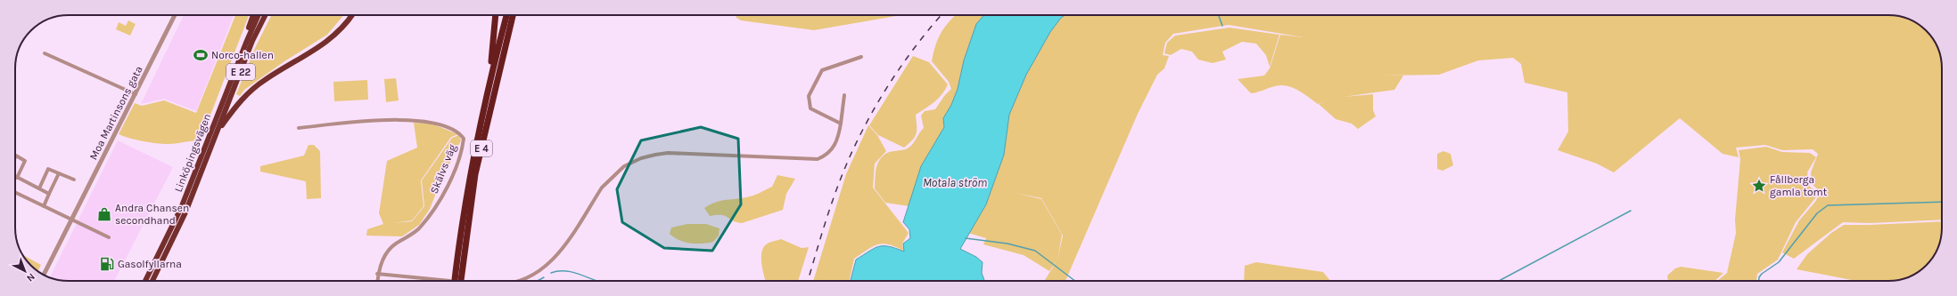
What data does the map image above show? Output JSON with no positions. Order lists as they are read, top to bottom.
{
  "streets": {
    "highway": ["E 22", "E 4", "Linköpingsvägen"],
    "street": ["Moa Martinsons gata", "Skälvs väg"]
  },
  "crossings": [
    ["E 22", "Linköpingsvägen"]
  ],
  "water": ["Motala ström"],
  "places": {
    "sports": ["Norco-hallen"],
    "place": ["Fållberga gamla tomt"],
    "shop": ["Andra Chansen secondhand"],
    "fuel station": ["Gasolfyllarna"]
  },
  "north": "bottom right"
}
